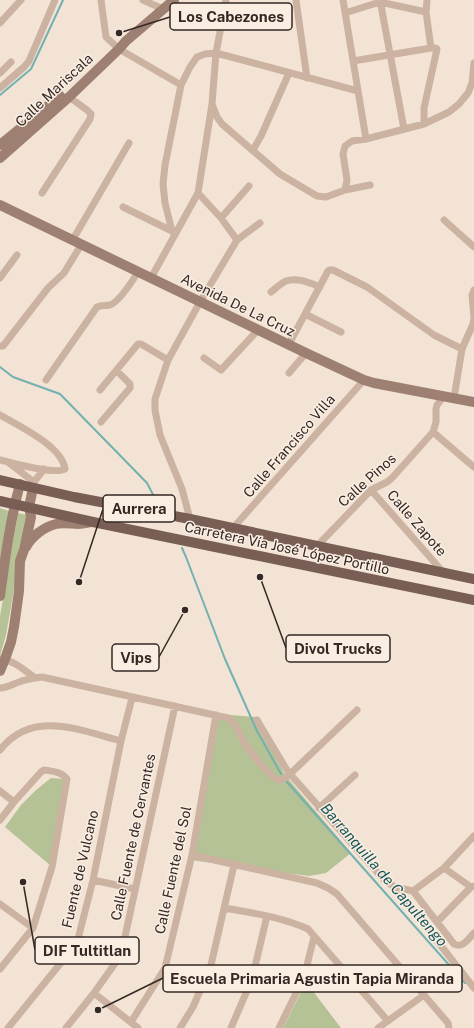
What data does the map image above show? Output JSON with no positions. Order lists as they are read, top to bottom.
{
  "streets": {
    "main road": ["Carretera Vía José López Portillo"],
    "street": [
      "Calle Mariscala",
      "Avenida De La Cruz",
      "Calle Francisco Villa",
      "Calle Pinos",
      "Calle Zapote",
      "Calle Fuente de Cervantes",
      "Fuente de Vulcano",
      "Calle Fuente del Sol"
    ]
  },
  "crossings": [
    ["Avenida De La Cruz", "Calle Francisco Villa"],
    ["Calle Francisco Villa", "Carretera Vía José López Portillo"],
    ["Calle Pinos", "Calle Zapote"],
    ["Calle Pinos", "Carretera Vía José López Portillo"],
    ["Calle Zapote", "Carretera Vía José López Portillo"]
  ],
  "water": ["Barranquilla de Capultengo"],
  "places": [
    "Los Cabezones",
    "Divol Trucks",
    "Aurrera",
    "Vips",
    "DIF Tultitlan",
    "Escuela Primaria Agustin Tapia Miranda"
  ]
}
